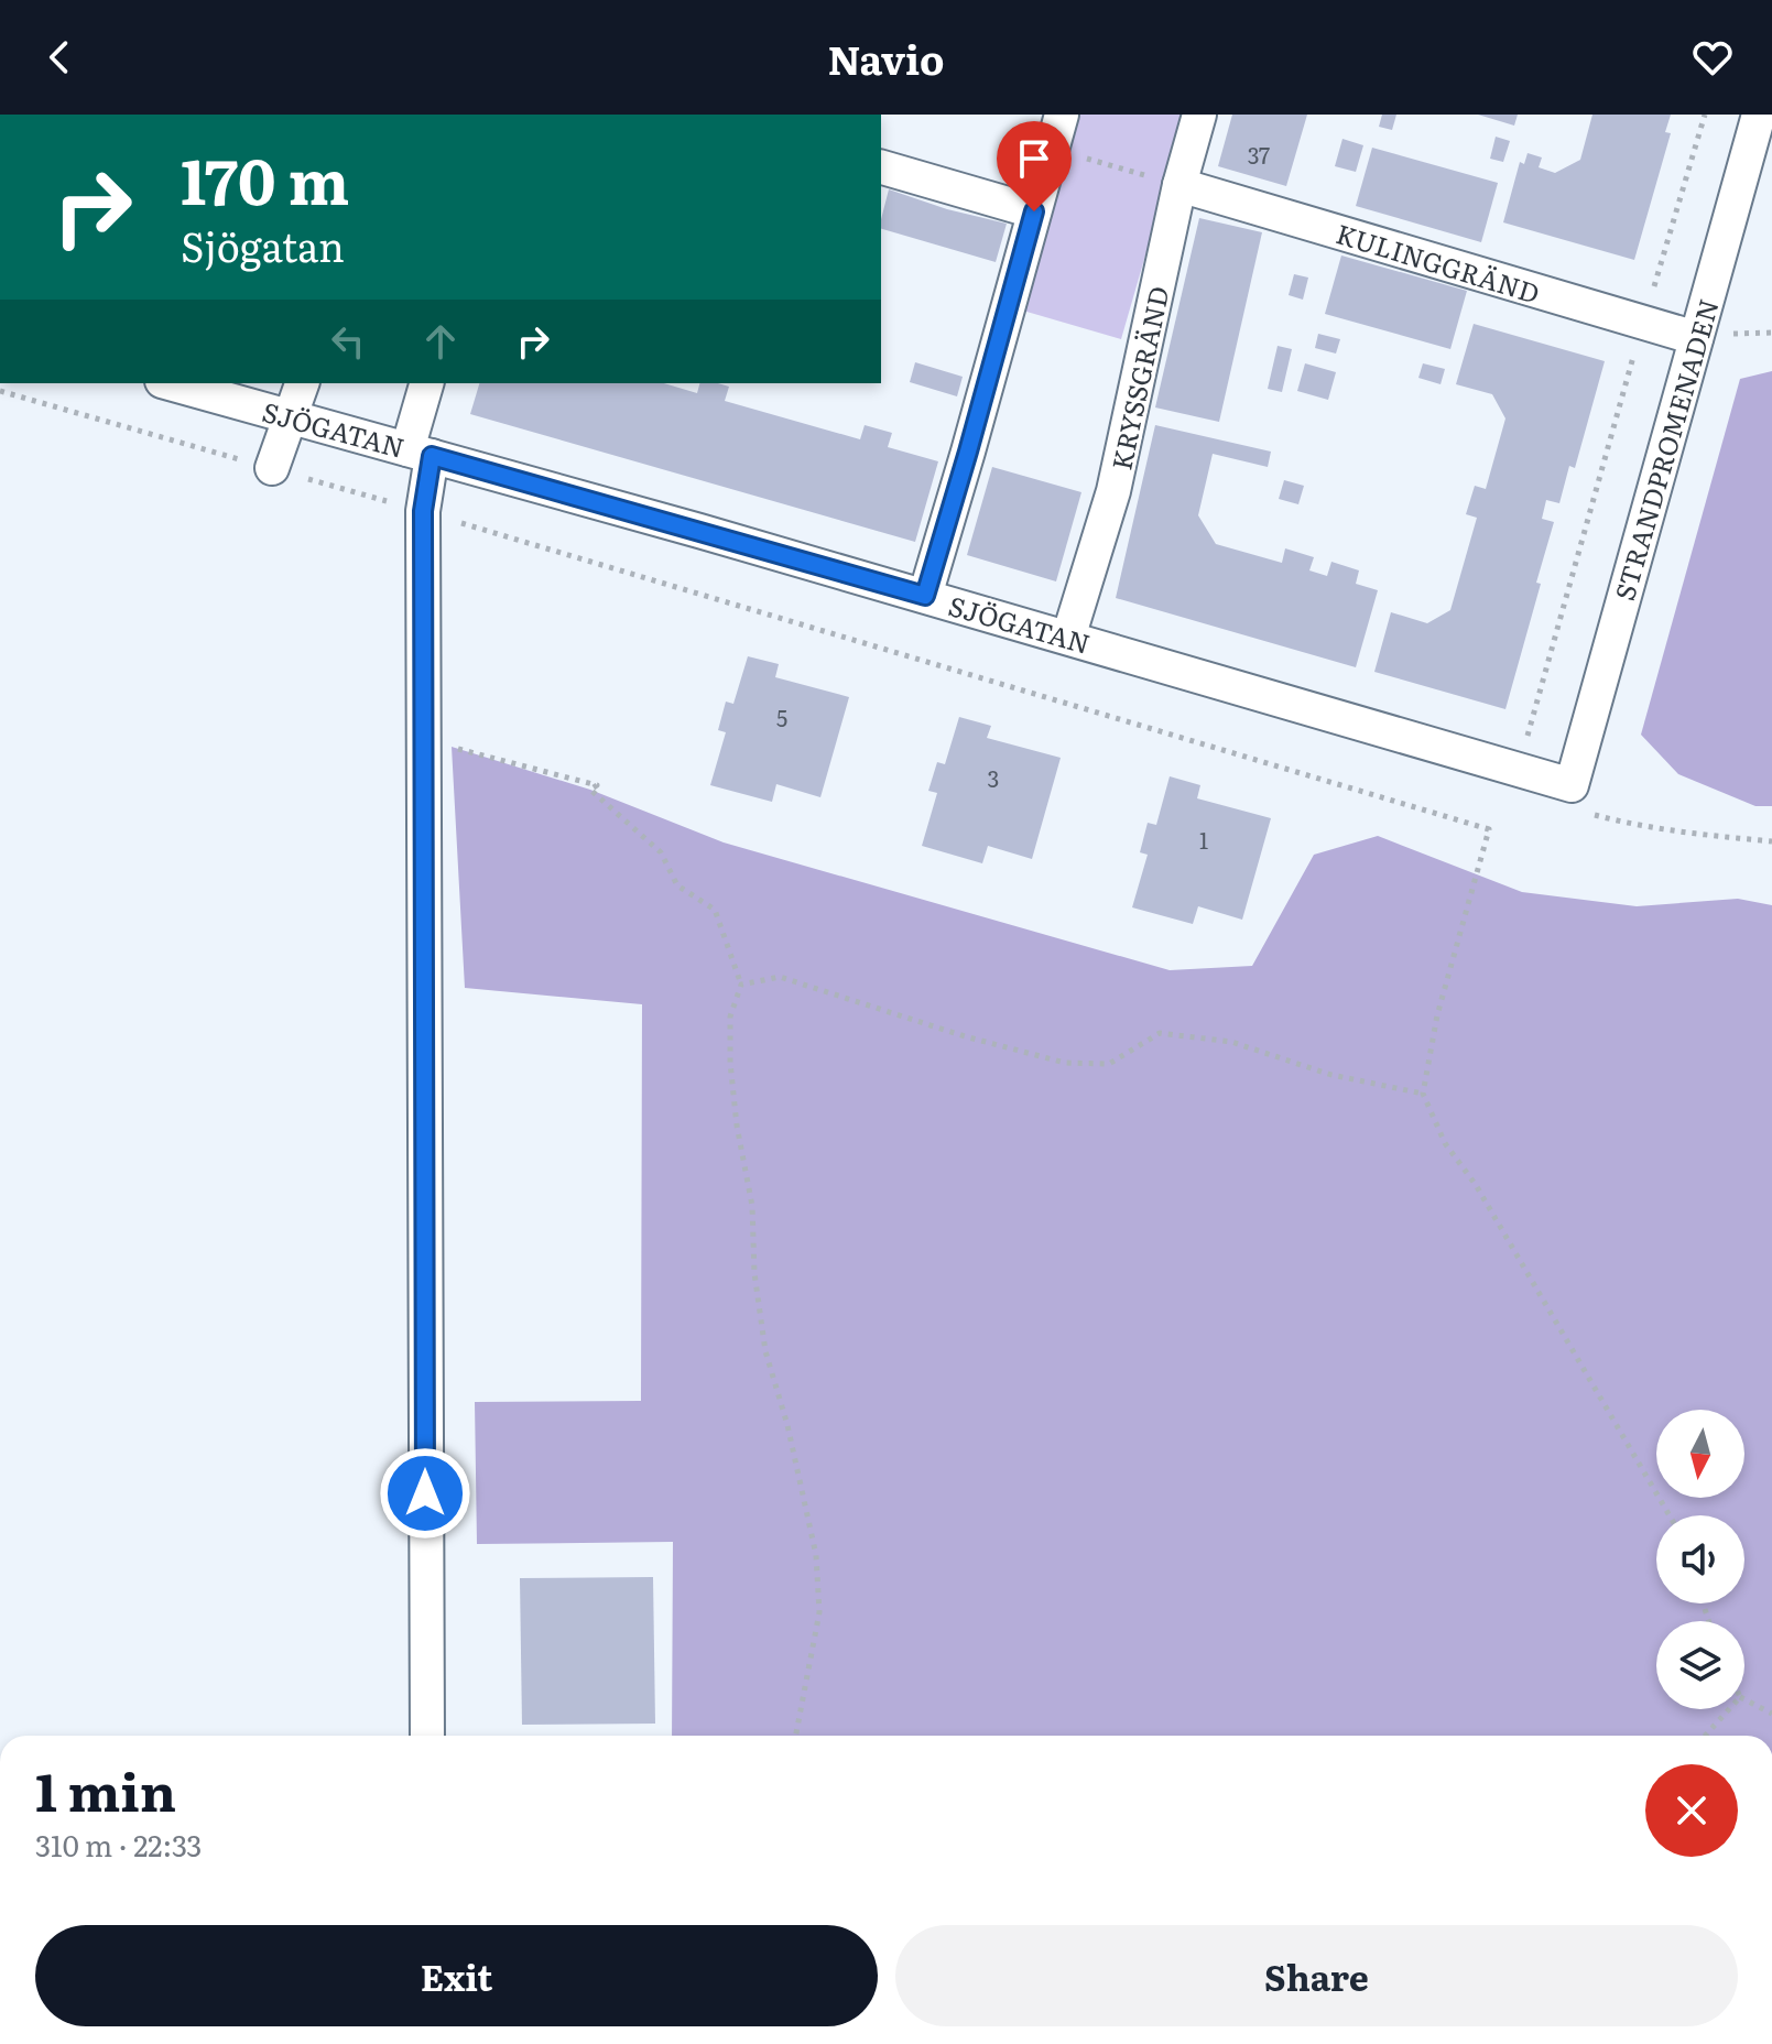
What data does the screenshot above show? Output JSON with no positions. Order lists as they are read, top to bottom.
{
  "streets": {
    "street": [
      "KULINGGRÄND",
      "KRYSSGRÄND",
      "SJÖGATAN",
      "STRANDPROMENADEN"
    ]
  },
  "crossings": [
    ["KULINGGRÄND", "KRYSSGRÄND"],
    ["KULINGGRÄND", "STRANDPROMENADEN"],
    ["KRYSSGRÄND", "SJÖGATAN"],
    ["SJÖGATAN", "STRANDPROMENADEN"]
  ],
  "house_numbers": [
    "37",
    "5",
    "3",
    "1"
  ],
  "north": "bottom",
  "page": {
    "header": "Navio",
    "turn": ["170 m", "Sjögatan"],
    "heading": ["1 min", "310 m · 22:33"],
    "buttons": ["Exit", "Share"]
  }
}
